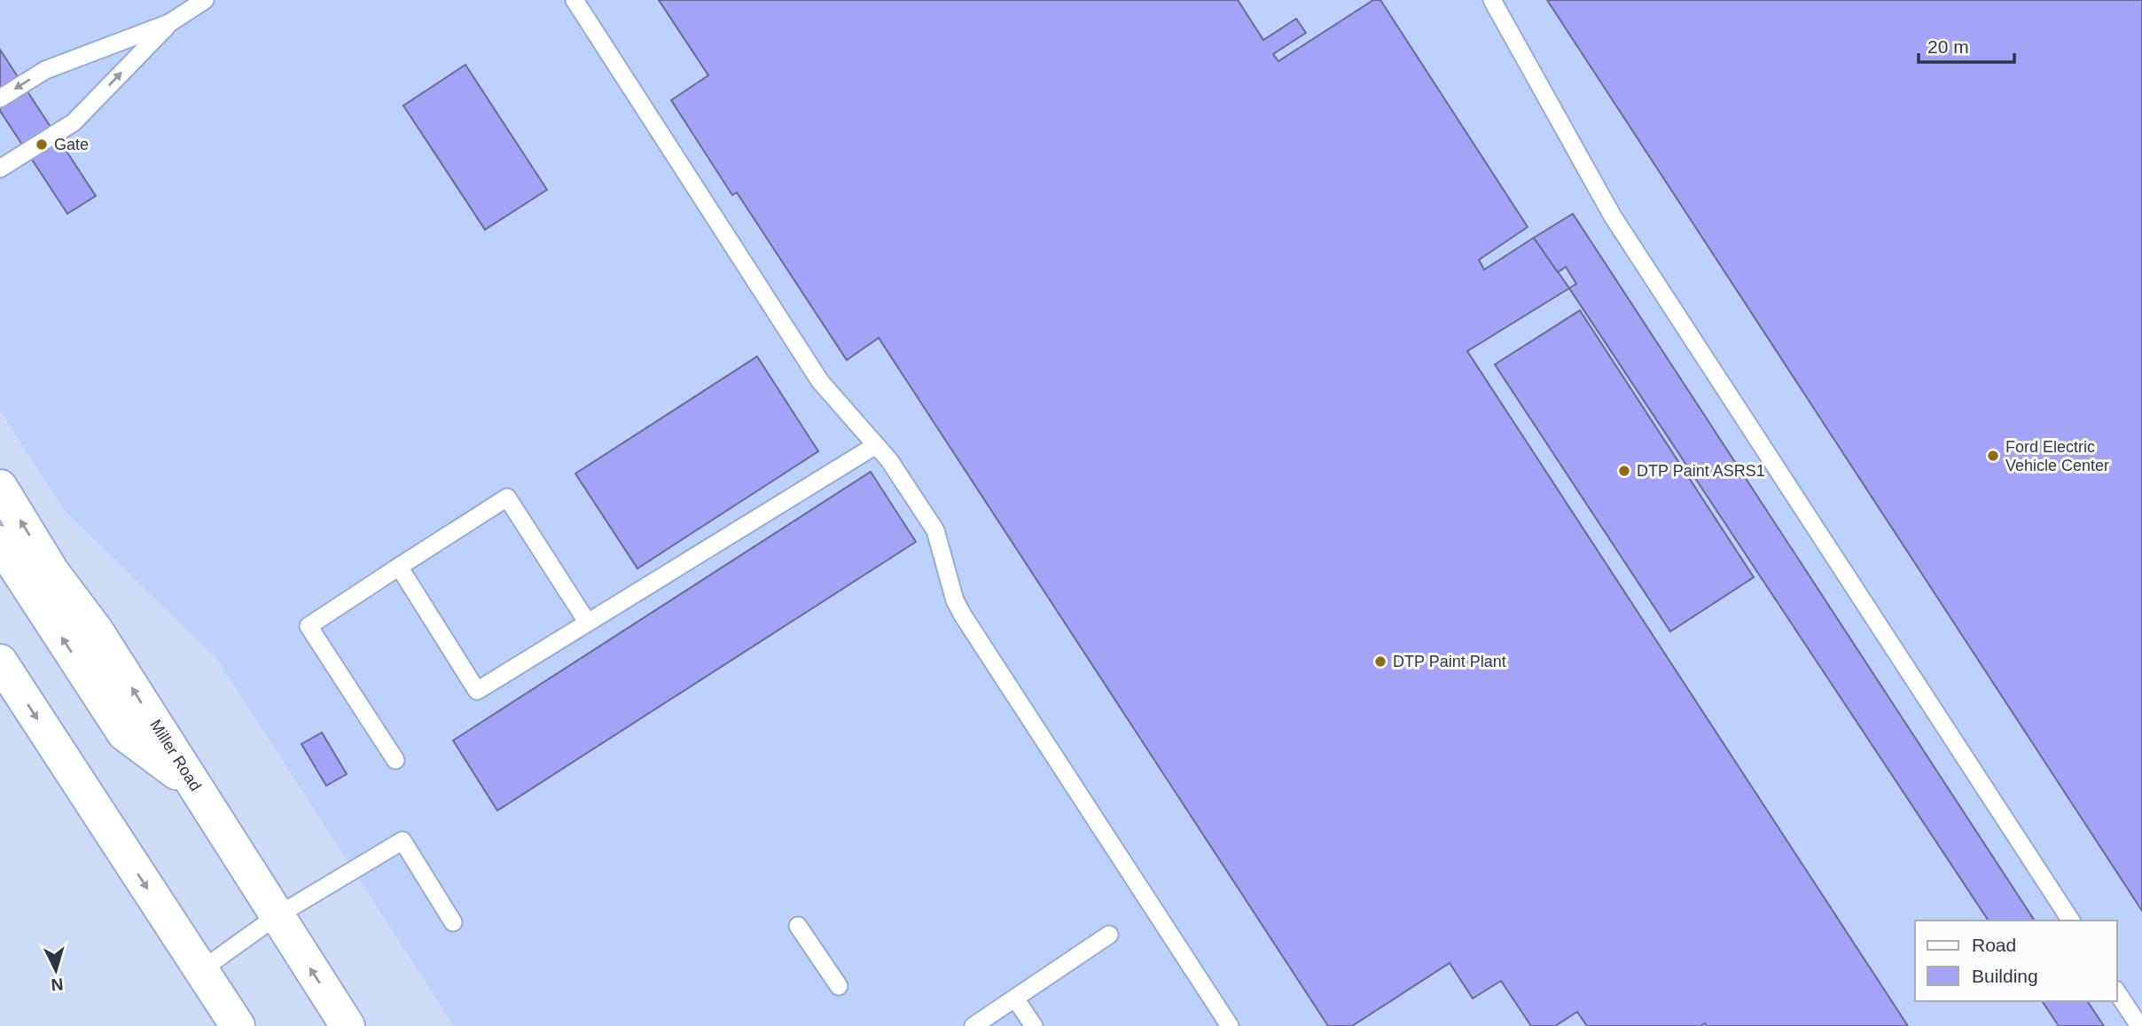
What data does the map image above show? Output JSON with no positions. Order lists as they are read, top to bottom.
{
  "streets": {
    "main road": ["Miller Road"]
  },
  "places": [
    "Gate",
    "Ford Electric Vehicle Center",
    "DTP Paint ASRS1",
    "DTP Paint Plant"
  ],
  "legend": ["Road", "Building"],
  "scale_bar": "20 m",
  "north": "bottom"
}
